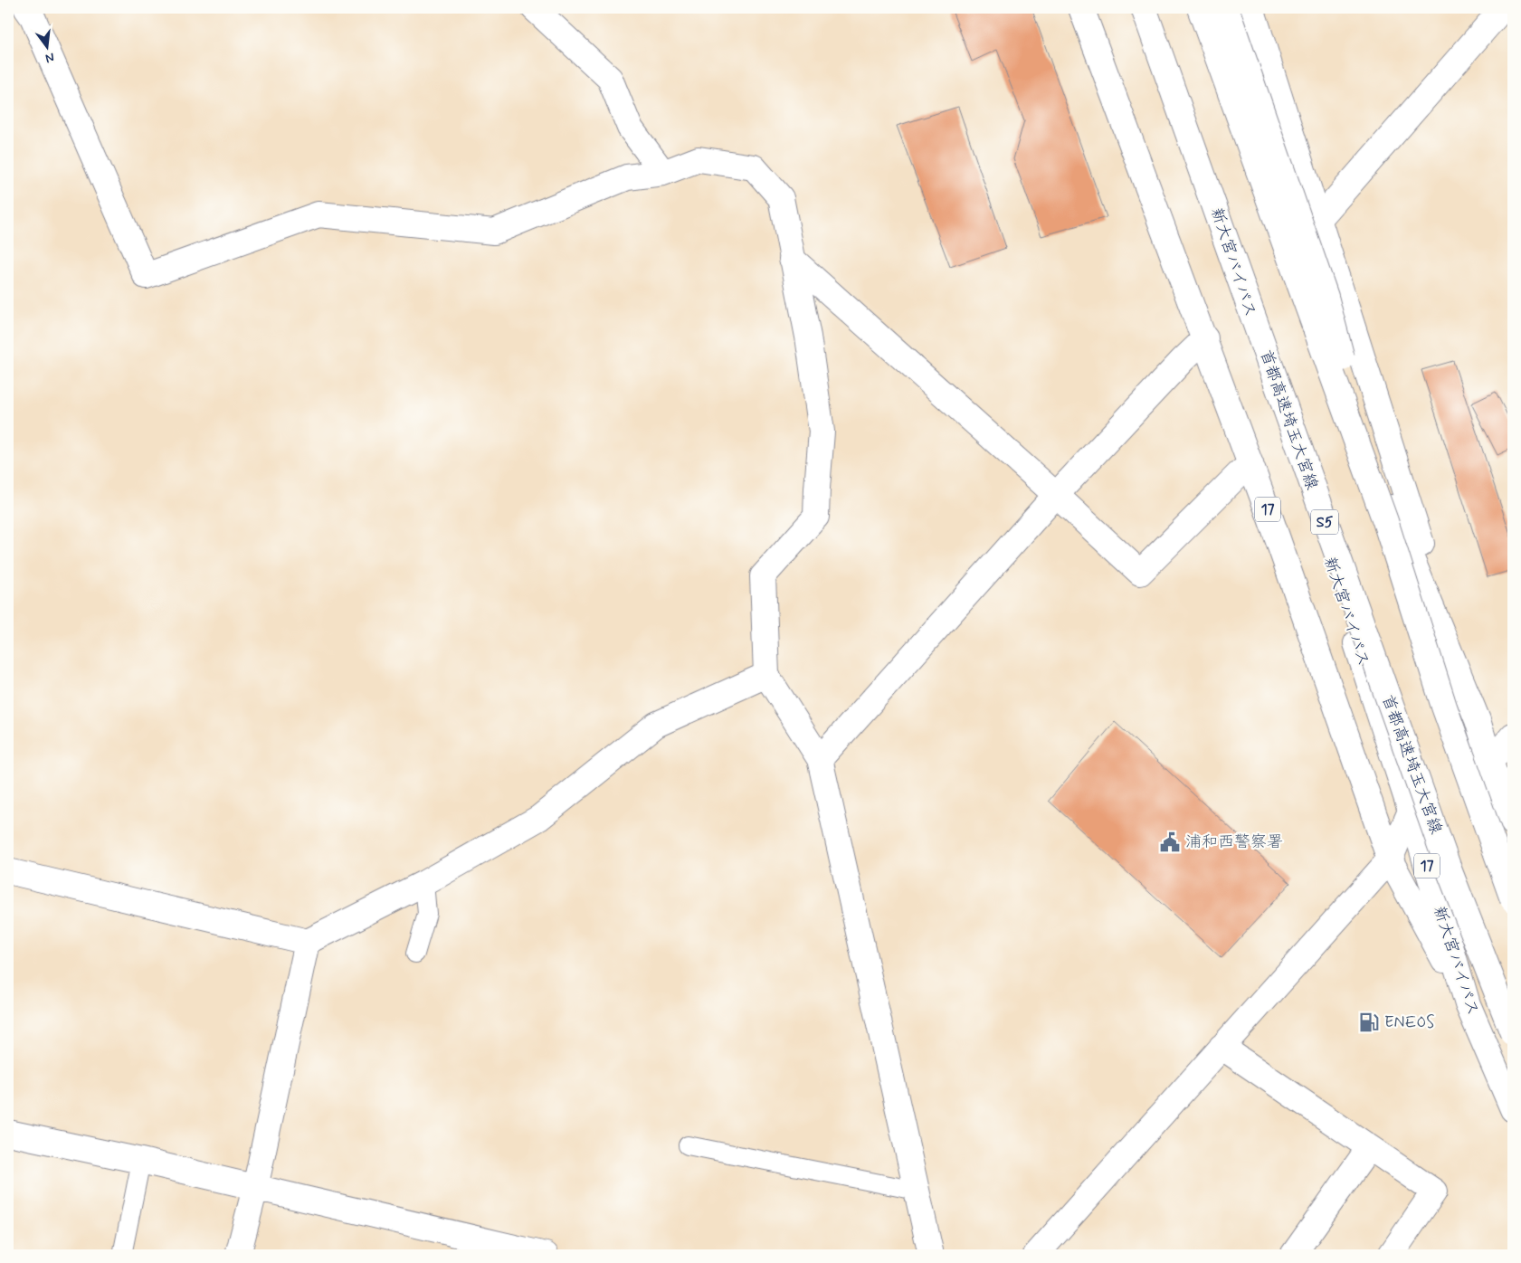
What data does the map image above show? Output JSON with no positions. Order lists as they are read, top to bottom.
{
  "streets": {
    "main road": [
      "新大宮バイパス",
      "首都高速埼玉大宮線",
      "17",
      "S5"
    ]
  },
  "crossings": [
    ["新大宮バイパス", "17"]
  ],
  "places": {
    "public building": ["浦和西警察署"],
    "fuel station": ["ENEOS"]
  },
  "north": "bottom"
}
